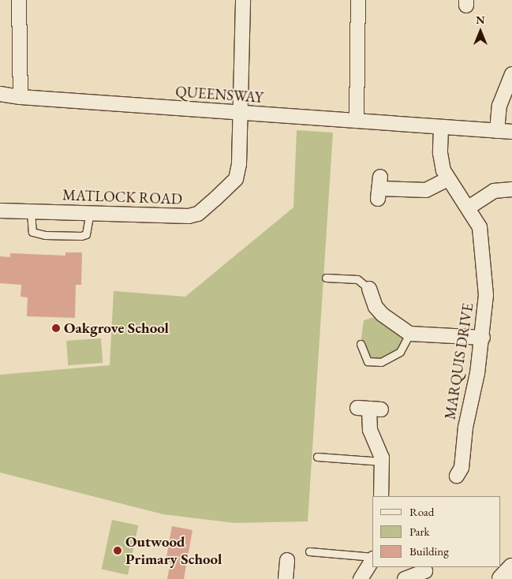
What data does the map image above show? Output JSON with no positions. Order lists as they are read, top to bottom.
{
  "streets": {
    "street": ["QUEENSWAY", "MATLOCK ROAD", "MARQUIS DRIVE"]
  },
  "crossings": [
    ["QUEENSWAY", "MATLOCK ROAD"],
    ["QUEENSWAY", "MARQUIS DRIVE"]
  ],
  "places": ["Oakgrove School", "Outwood Primary School"],
  "legend": ["Road", "Park", "Building"],
  "north": "top"
}
